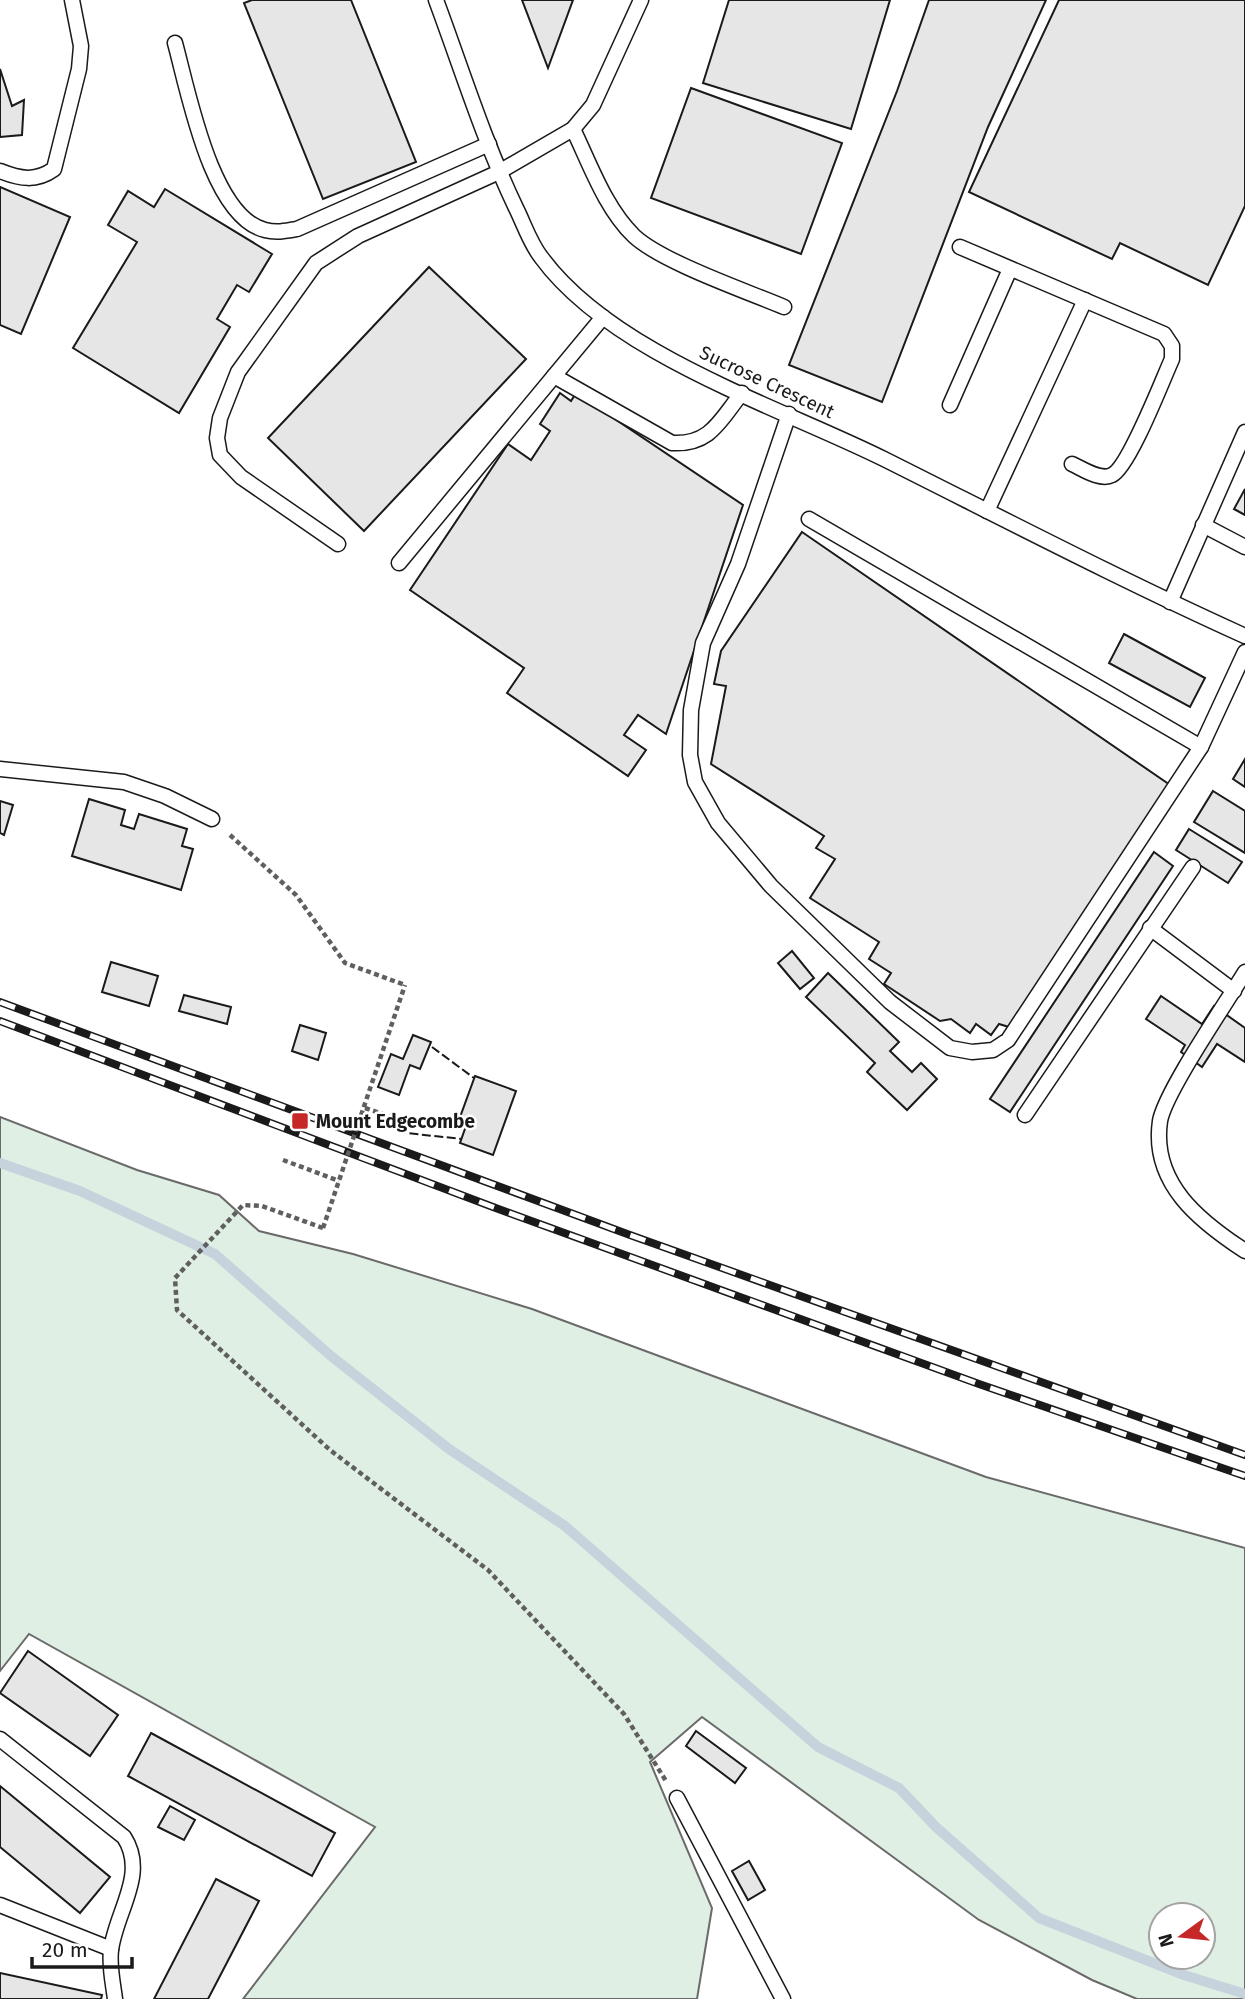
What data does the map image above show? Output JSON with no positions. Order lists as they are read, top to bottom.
{
  "streets": {
    "lane": ["Sucrose Crescent"]
  },
  "places": {
    "transit": ["Mount Edgecombe"]
  },
  "scale_bar": "20 m",
  "north": "left"
}
